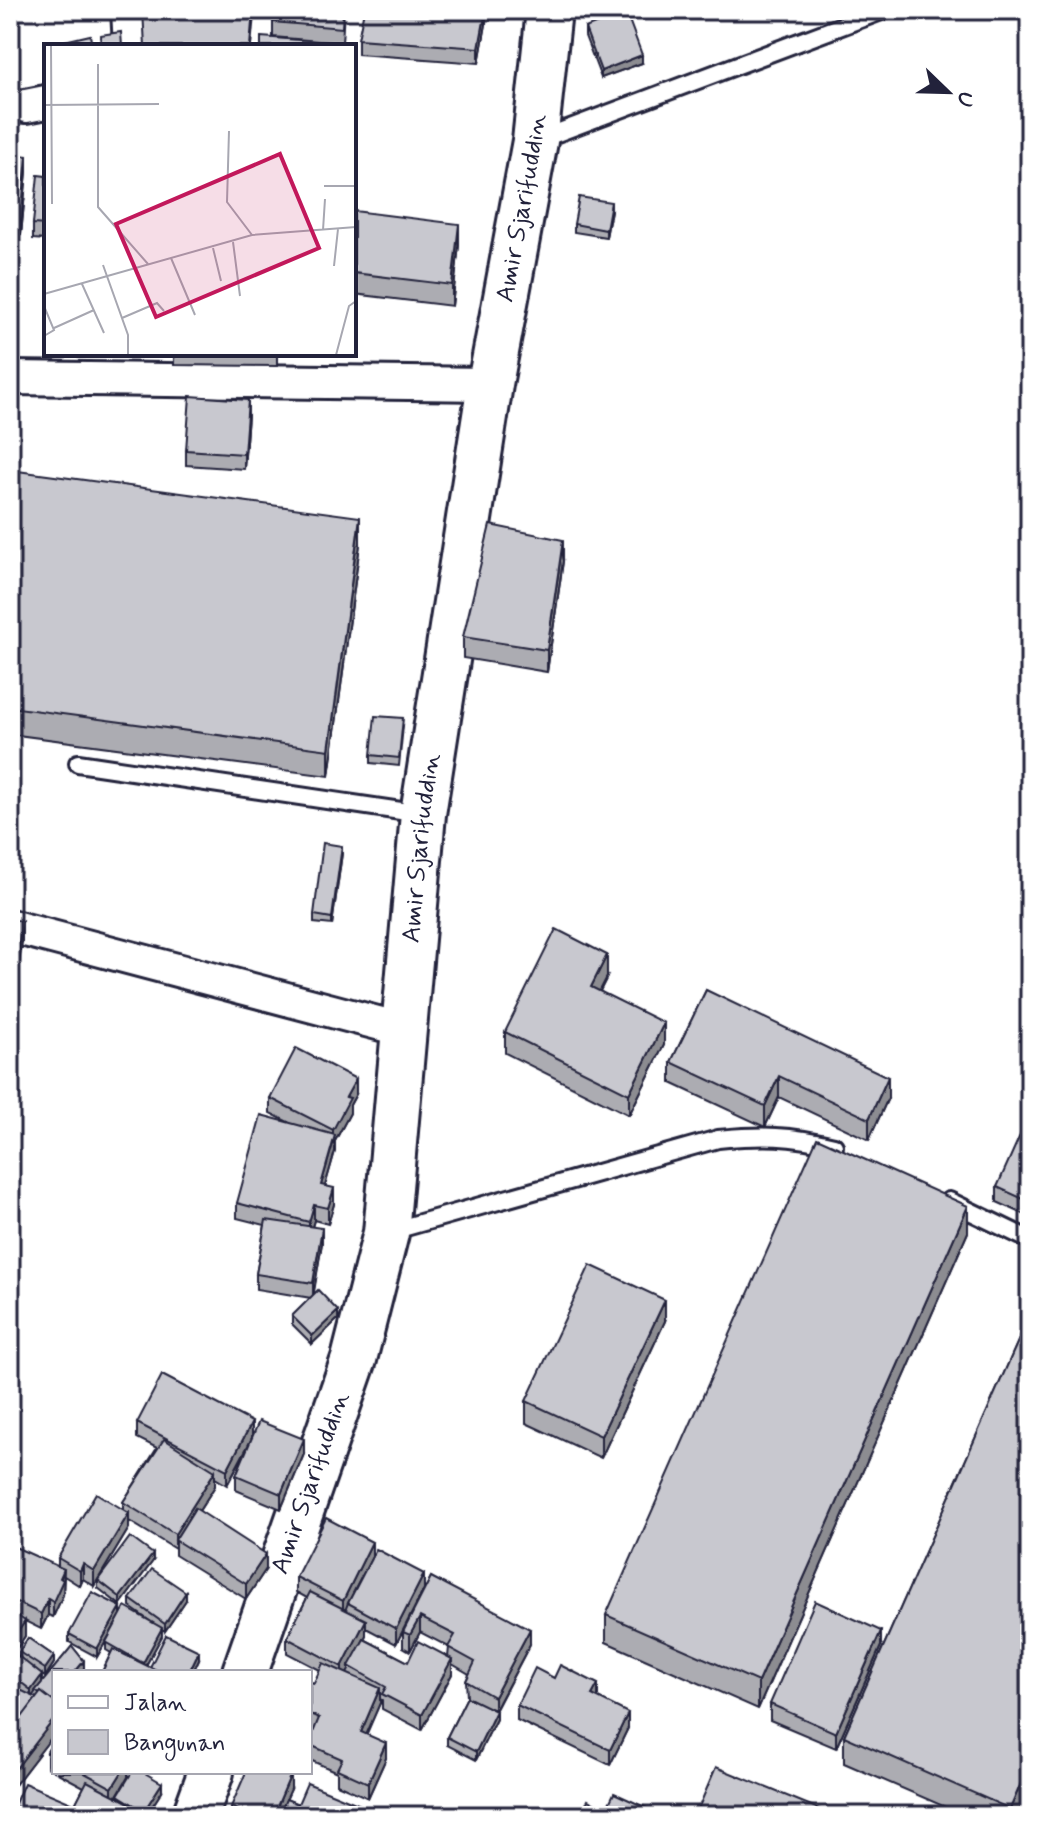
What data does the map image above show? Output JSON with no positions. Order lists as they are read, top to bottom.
{
  "streets": {
    "main road": ["Amir Sjarifuddin"]
  },
  "legend": ["Jalan", "Bangunan"],
  "north": "bottom right"
}
